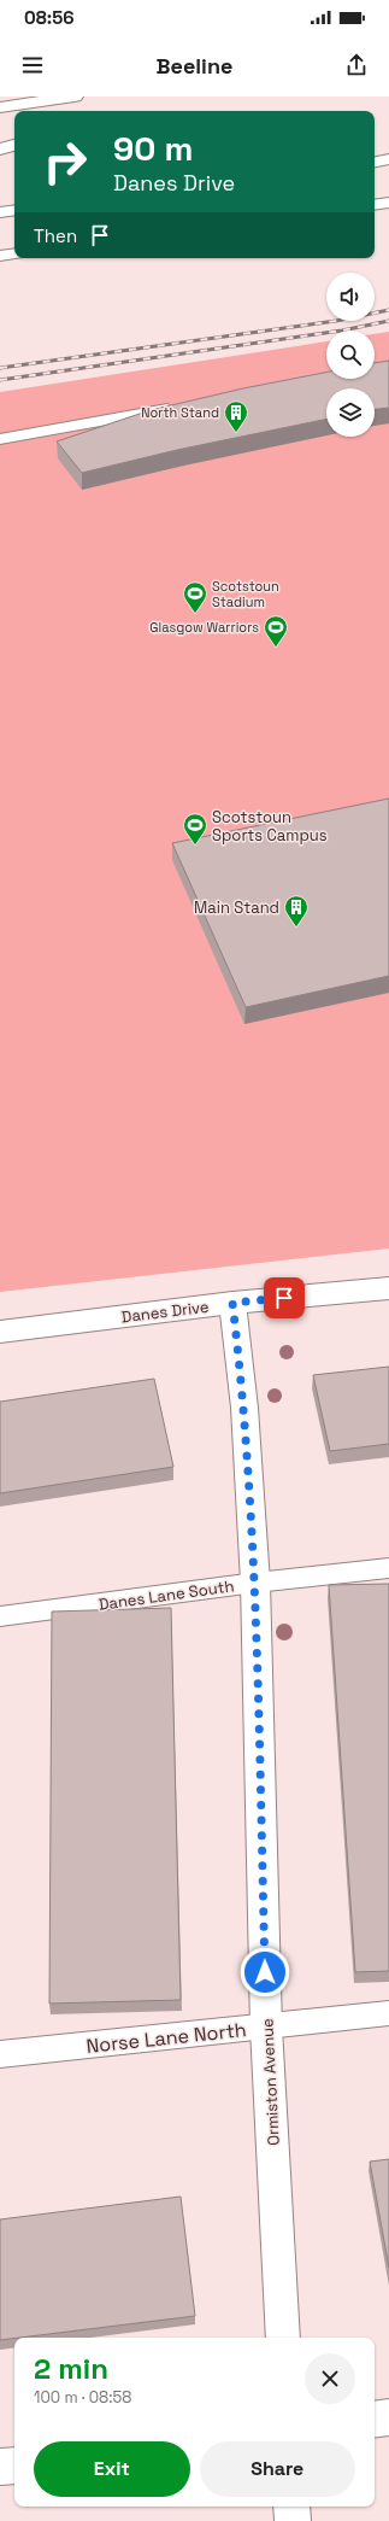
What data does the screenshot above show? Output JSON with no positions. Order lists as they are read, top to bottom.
{
  "streets": {
    "street": ["Danes Drive", "Ormiston Avenue"],
    "lane": ["Danes Lane South", "Norse Lane North"]
  },
  "crossings": [
    ["Danes Drive", "Ormiston Avenue"],
    ["Danes Lane South", "Ormiston Avenue"],
    ["Norse Lane North", "Ormiston Avenue"]
  ],
  "places": {
    "building": ["North Stand", "Main Stand"],
    "sports": ["Scotstoun Stadium", "Glasgow Warriors", "Scotstoun Sports Campus"]
  },
  "page": {
    "status": "08:56",
    "header": "Beeline",
    "turn": ["90 m", "Danes Drive"],
    "then": "Then",
    "heading": ["2 min", "100 m · 08:58"],
    "buttons": ["Exit", "Share"]
  }
}
